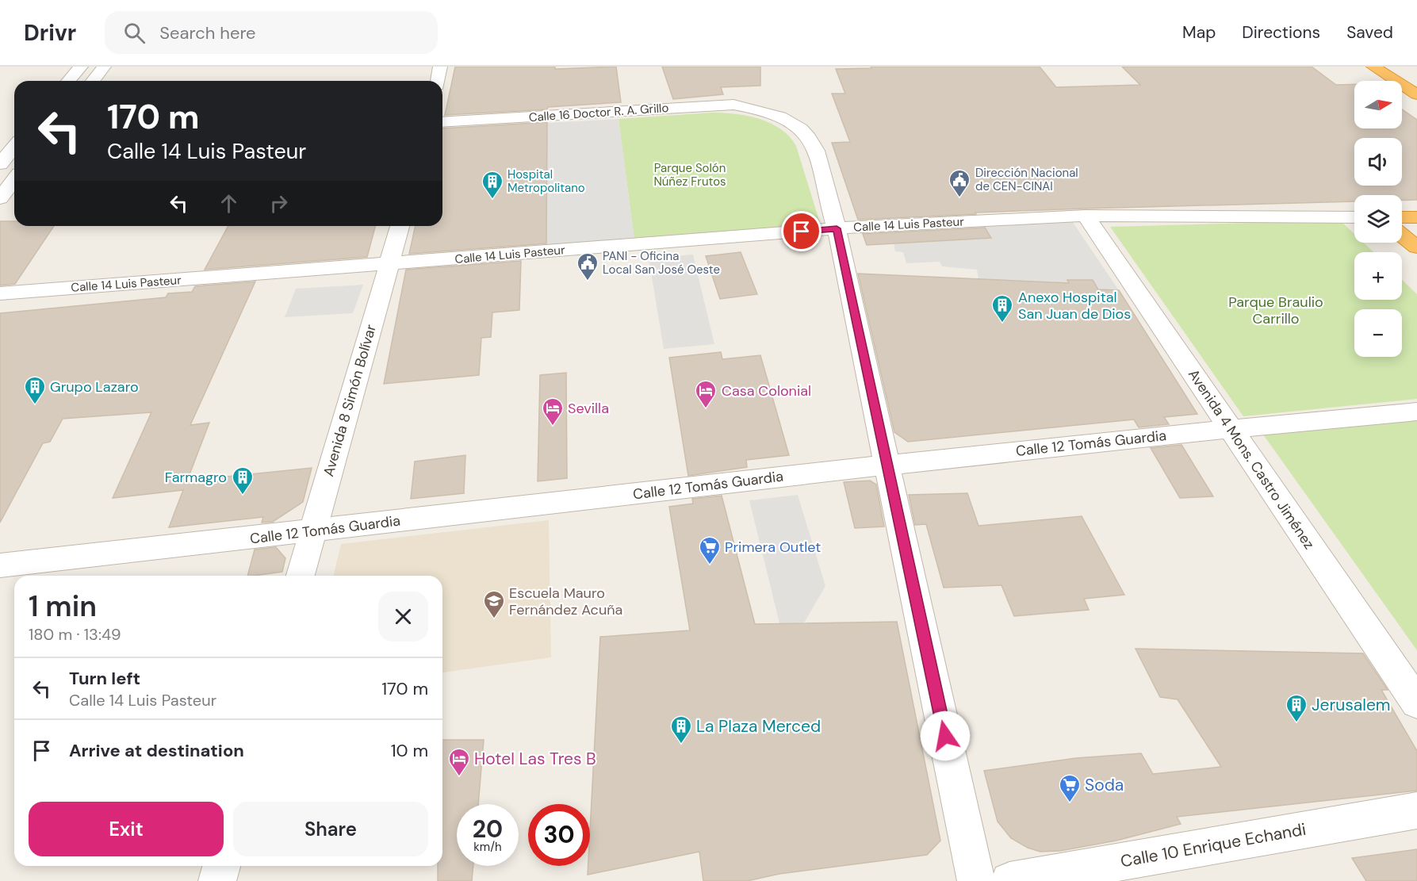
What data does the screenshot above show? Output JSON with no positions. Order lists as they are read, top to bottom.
{
  "streets": {
    "street": [
      "Calle 16 Doctor R. A. Grillo",
      "Calle 14 Luis Pasteur",
      "Avenida 8 Simón Bolívar",
      "Calle 12 Tomás Guardia",
      "Avenida 4 Mons. Castro Jiménez",
      "Calle 10 Enrique Echandi"
    ]
  },
  "crossings": [
    ["Calle 16 Doctor R. A. Grillo", "Calle 14 Luis Pasteur"],
    ["Calle 16 Doctor R. A. Grillo", "Calle 12 Tomás Guardia"],
    ["Calle 14 Luis Pasteur", "Avenida 8 Simón Bolívar"],
    ["Calle 14 Luis Pasteur", "Avenida 4 Mons. Castro Jiménez"],
    ["Avenida 8 Simón Bolívar", "Calle 12 Tomás Guardia"],
    ["Calle 12 Tomás Guardia", "Avenida 4 Mons. Castro Jiménez"]
  ],
  "parks": ["Parque Solón Núñez Frutos", "Parque Braulio Carrillo"],
  "places": {
    "public building": ["Dirección Nacional de CEN-CINAI", "PANI - Oficina Local San José Oeste"],
    "building": [
      "Hospital Metropolitano",
      "Anexo Hospital San Juan de Dios",
      "Grupo Lazaro",
      "Farmagro",
      "Jerusalem",
      "La Plaza Merced"
    ],
    "hotel": ["Casa Colonial", "Sevilla", "Hotel Las Tres B"],
    "supermarket": ["Primera Outlet", "Soda"],
    "school or university": ["Escuela Mauro Fernández Acuña"]
  },
  "north": "right",
  "page": {
    "header": "Drivr",
    "search": "Search here",
    "nav": ["Map", "Directions", "Saved"],
    "map_buttons": ["+", "−"],
    "turn": ["170 m", "Calle 14 Luis Pasteur"],
    "heading": ["1 min", "180 m · 13:49"],
    "list": [
      {
        "name": "Turn left",
        "note": "Calle 14 Luis Pasteur",
        "value": "170 m"
      },
      {
        "name": "Arrive at destination",
        "value": "10 m"
      }
    ],
    "buttons": ["Exit", "Share"],
    "speed": "20 km/h",
    "limit": "30"
  }
}
